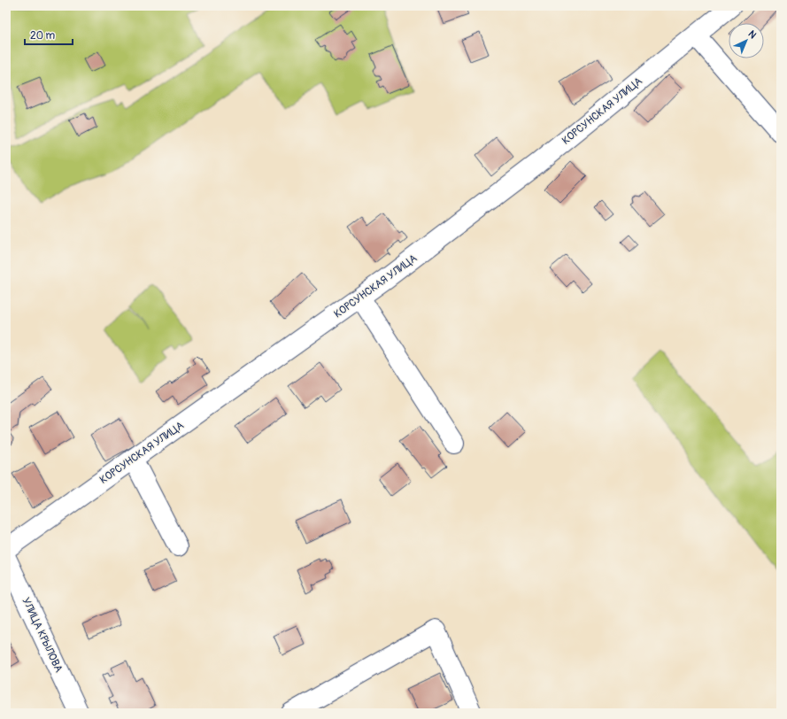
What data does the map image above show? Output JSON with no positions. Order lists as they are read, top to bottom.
{
  "streets": {
    "street": ["КОРСУНСКАЯ УЛИЦА", "УЛИЦА КРЫЛОВА"]
  },
  "scale_bar": "20 m",
  "north": "top right"
}
